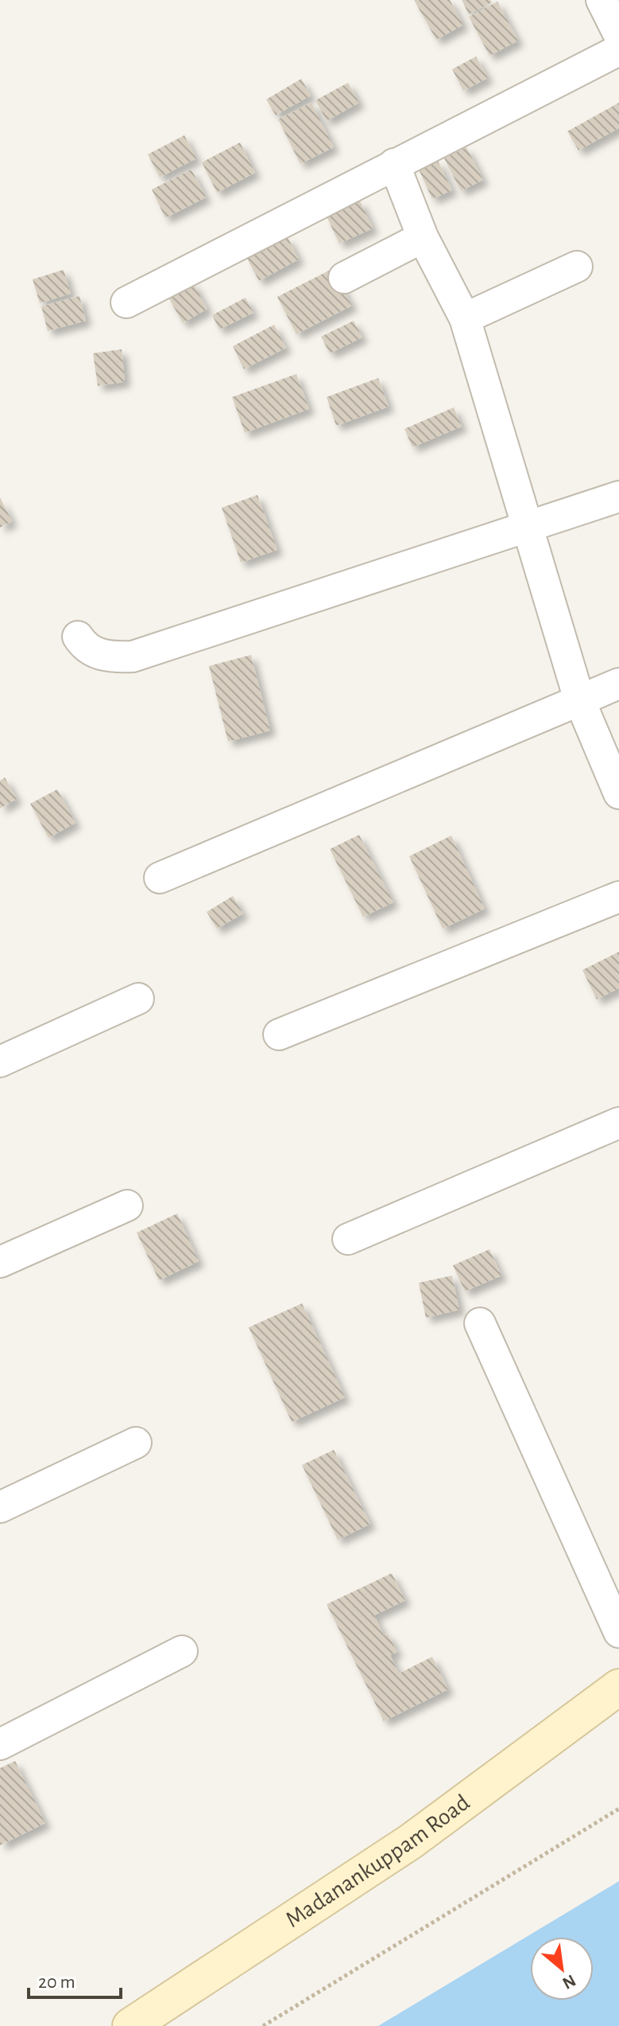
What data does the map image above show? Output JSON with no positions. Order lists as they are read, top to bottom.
{
  "streets": {
    "main road": ["Madanankuppam Road"]
  },
  "scale_bar": "20 m",
  "north": "bottom right"
}
